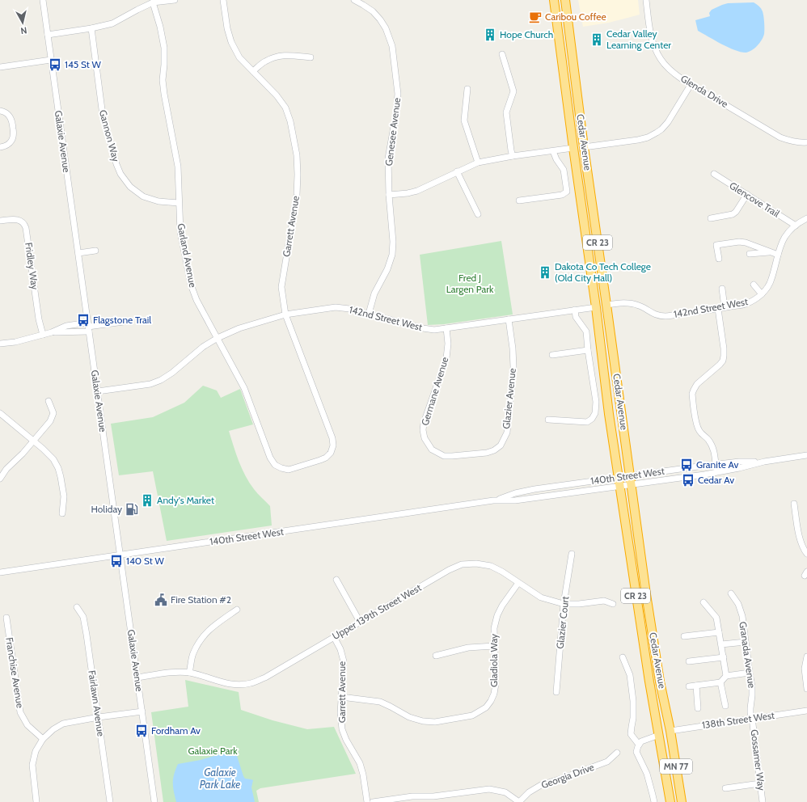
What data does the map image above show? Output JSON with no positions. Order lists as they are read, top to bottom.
{
  "streets": {
    "highway": ["Cedar Avenue", "CR 23", "MN 77"],
    "street": [
      "Glenda Drive",
      "Genesee Avenue",
      "Gannon Way",
      "Galaxie Avenue",
      "Glencove Trail",
      "Garrett Avenue",
      "Garland Avenue",
      "Fridley Way",
      "142nd Street West",
      "Germane Avenue",
      "Glazier Avenue",
      "140th Street West",
      "Upper 139th Street West",
      "Glazier Court",
      "Granada Avenue",
      "Gladiola Way",
      "Franchise Avenue",
      "Fairlawn Avenue",
      "138th Street West",
      "Gossamer Way",
      "Georgia Drive"
    ]
  },
  "crossings": [
    ["Genesee Avenue", "142nd Street West"],
    ["Gannon Way", "Garland Avenue"],
    ["Galaxie Avenue", "142nd Street West"],
    ["Galaxie Avenue", "140th Street West"],
    ["Galaxie Avenue", "Upper 139th Street West"],
    ["Cedar Avenue", "142nd Street West"],
    ["Cedar Avenue", "140th Street West"],
    ["Cedar Avenue", "138th Street West"],
    ["Glencove Trail", "142nd Street West"],
    ["Garrett Avenue", "Garland Avenue"],
    ["Garrett Avenue", "142nd Street West"],
    ["Garrett Avenue", "Upper 139th Street West"],
    ["Garrett Avenue", "Gladiola Way"],
    ["Garland Avenue", "142nd Street West"],
    ["142nd Street West", "Germane Avenue"],
    ["142nd Street West", "Glazier Avenue"],
    ["Germane Avenue", "Glazier Avenue"],
    ["Upper 139th Street West", "Glazier Court"],
    ["Upper 139th Street West", "Gladiola Way"],
    ["Granada Avenue", "138th Street West"],
    ["Granada Avenue", "Gossamer Way"],
    ["138th Street West", "Gossamer Way"]
  ],
  "water": ["Galaxie Park Lake"],
  "parks": ["Fred J Largen Park", "Galaxie Park"],
  "places": {
    "cafe": ["Caribou Coffee"],
    "building": [
      "Hope Church",
      "Cedar Valley Learning Center",
      "Dakota Co Tech College (Old City Hall)",
      "Andy's Market"
    ],
    "bus stop": [
      "145 St W",
      "Flagstone Trail",
      "Granite Av",
      "Cedar Av",
      "140 St W",
      "Fordham Av"
    ],
    "fuel station": ["Holiday"],
    "public building": ["Fire Station #2"]
  },
  "north": "bottom"
}
